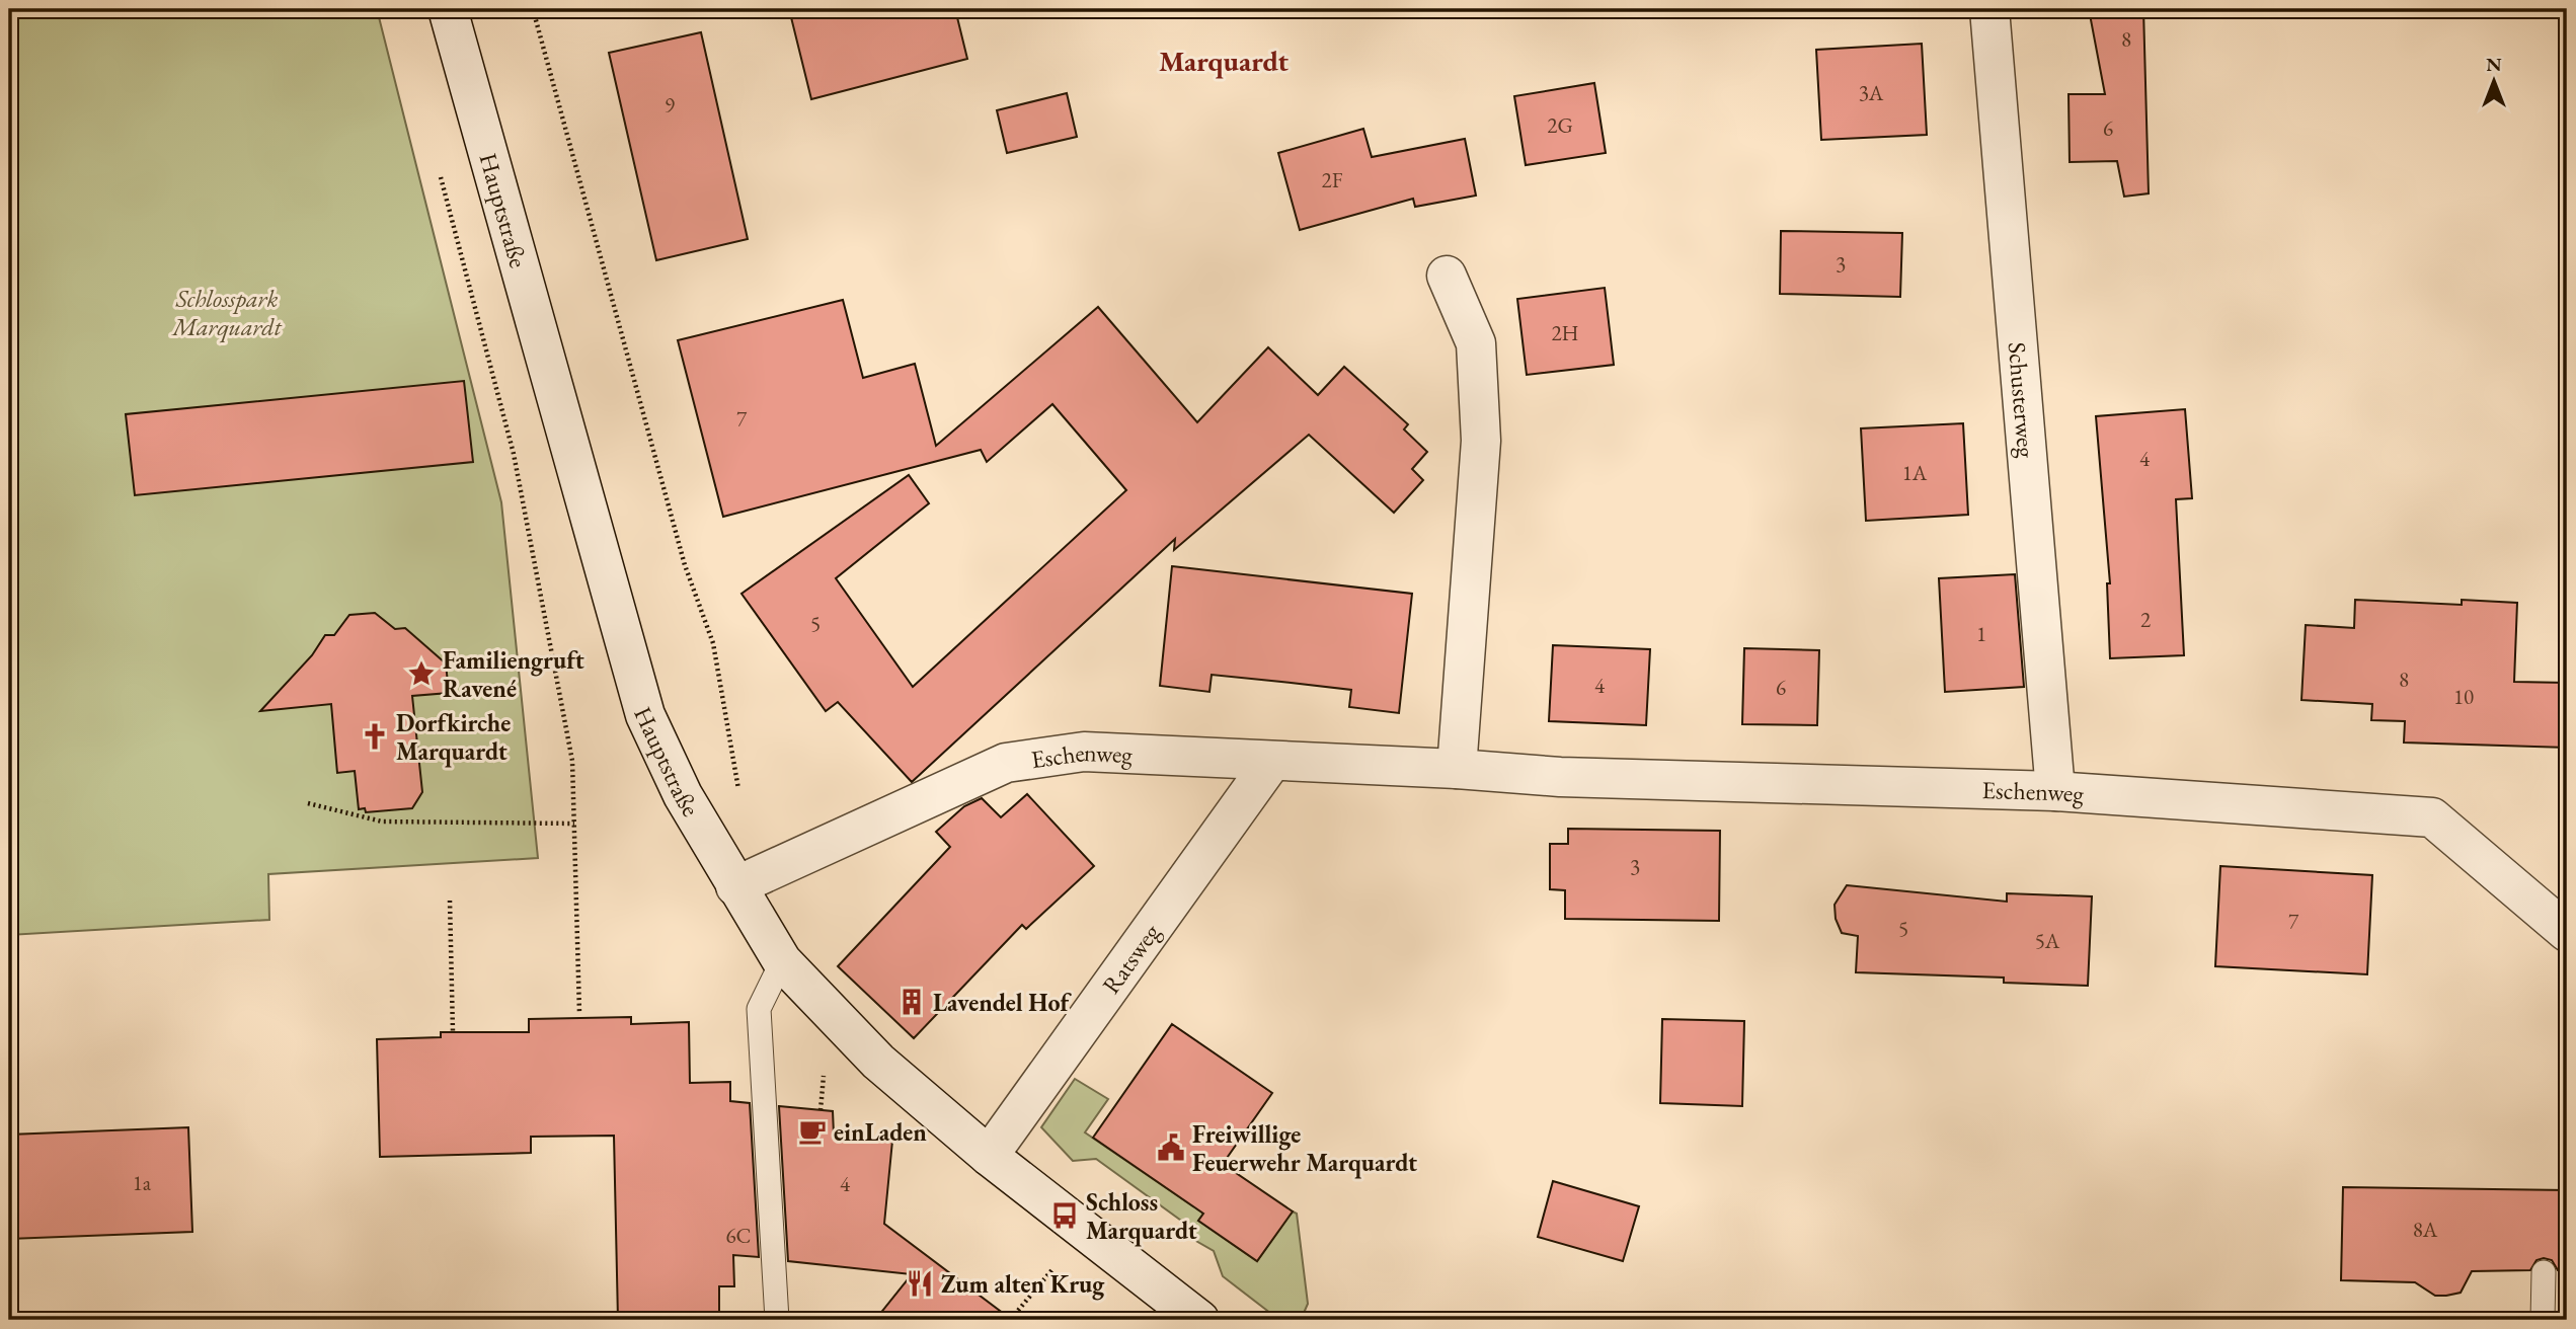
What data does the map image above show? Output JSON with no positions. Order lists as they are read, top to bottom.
{
  "streets": {
    "street": [
      "Hauptstraße",
      "Schusterweg",
      "Eschenweg",
      "Ratsweg"
    ]
  },
  "crossings": [
    ["Hauptstraße", "Eschenweg"],
    ["Hauptstraße", "Ratsweg"],
    ["Schusterweg", "Eschenweg"],
    ["Eschenweg", "Ratsweg"]
  ],
  "districts": ["Marquardt"],
  "parks": ["Schlosspark Marquardt"],
  "places": {
    "place": ["Familiengruft Ravené"],
    "church": ["Dorfkirche Marquardt"],
    "building": ["Lavendel Hof"],
    "cafe": ["einLaden"],
    "public building": ["Freiwillige Feuerwehr Marquardt"],
    "bus stop": ["Schloss Marquardt"],
    "restaurant": ["Zum alten Krug"]
  },
  "house_numbers": [
    "8",
    "3A",
    "9",
    "2G",
    "6",
    "2F",
    "3",
    "2H",
    "7",
    "4",
    "1A",
    "2",
    "5",
    "1",
    "8",
    "4",
    "6",
    "10",
    "3",
    "7",
    "5",
    "5A",
    "1a",
    "4",
    "8A",
    "6C"
  ],
  "north": "top"
}
